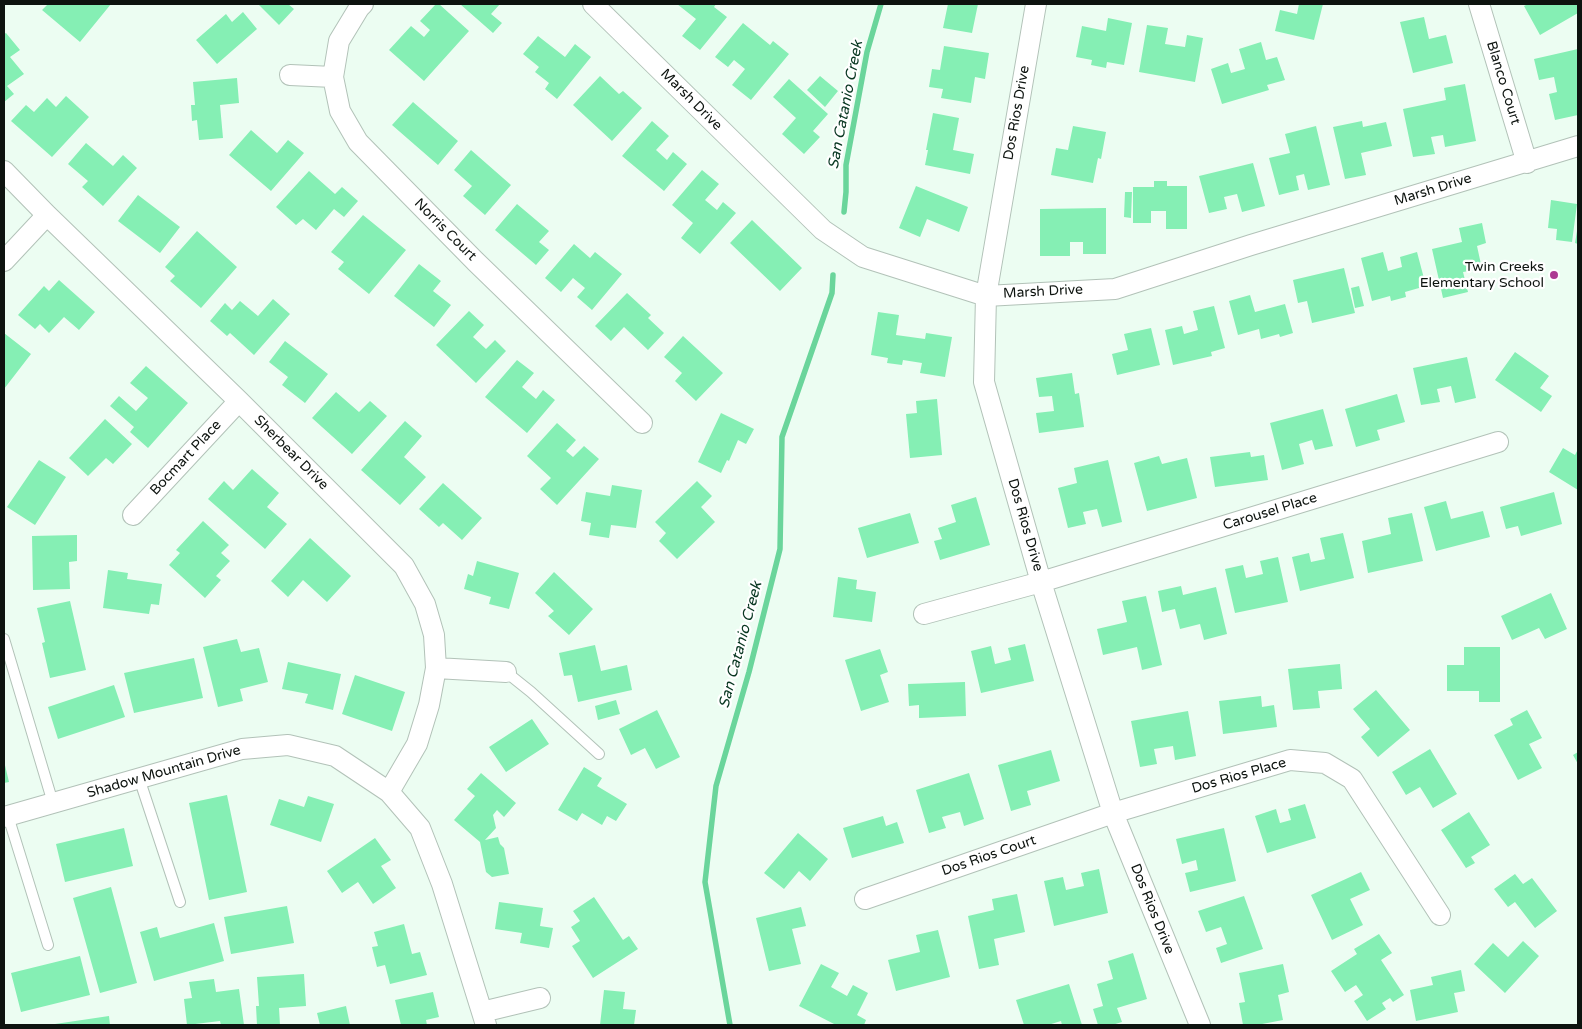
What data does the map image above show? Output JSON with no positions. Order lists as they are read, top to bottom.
{
  "streets": {
    "street": [
      "Blanco Court",
      "Marsh Drive",
      "Dos Rios Drive",
      "Norris Court",
      "Sherbear Drive",
      "Bocmart Place",
      "Carousel Place",
      "Shadow Mountain Drive",
      "Dos Rios Place",
      "Dos Rios Court"
    ]
  },
  "crossings": [
    ["Blanco Court", "Marsh Drive"],
    ["Marsh Drive", "Dos Rios Drive"],
    ["Dos Rios Drive", "Carousel Place"],
    ["Dos Rios Drive", "Dos Rios Place"],
    ["Dos Rios Drive", "Dos Rios Court"],
    ["Sherbear Drive", "Bocmart Place"],
    ["Sherbear Drive", "Shadow Mountain Drive"],
    ["Dos Rios Place", "Dos Rios Court"]
  ],
  "water": ["San Catanio Creek"],
  "places": ["Twin Creeks Elementary School"]
}
